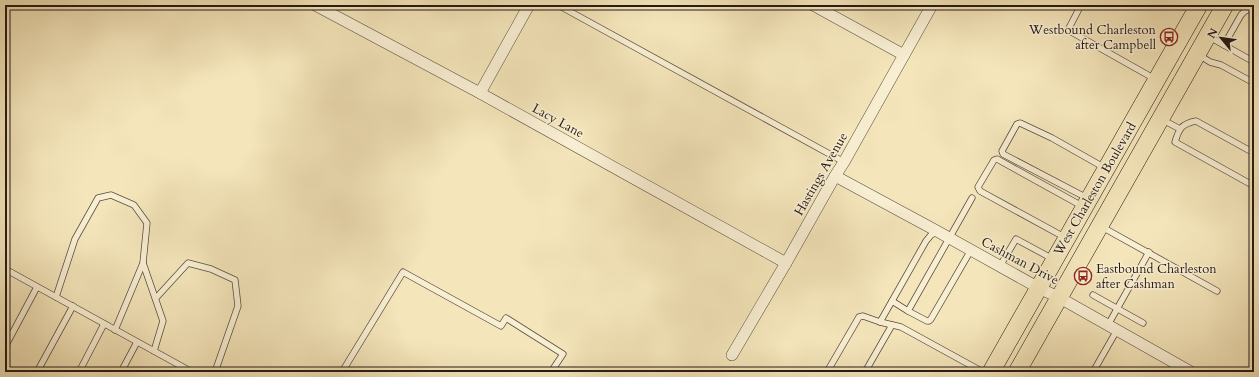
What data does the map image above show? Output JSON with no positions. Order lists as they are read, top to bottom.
{
  "streets": {
    "main road": ["West Charleston Boulevard"],
    "street": ["Lacy Lane", "Hastings Avenue", "Cashman Drive"]
  },
  "crossings": [
    ["Lacy Lane", "Hastings Avenue"],
    ["Hastings Avenue", "Cashman Drive"],
    ["West Charleston Boulevard", "Cashman Drive"]
  ],
  "places": {
    "bus stop": ["Westbound Charleston after Campbell", "Eastbound Charleston after Cashman"]
  },
  "north": "top left"
}
